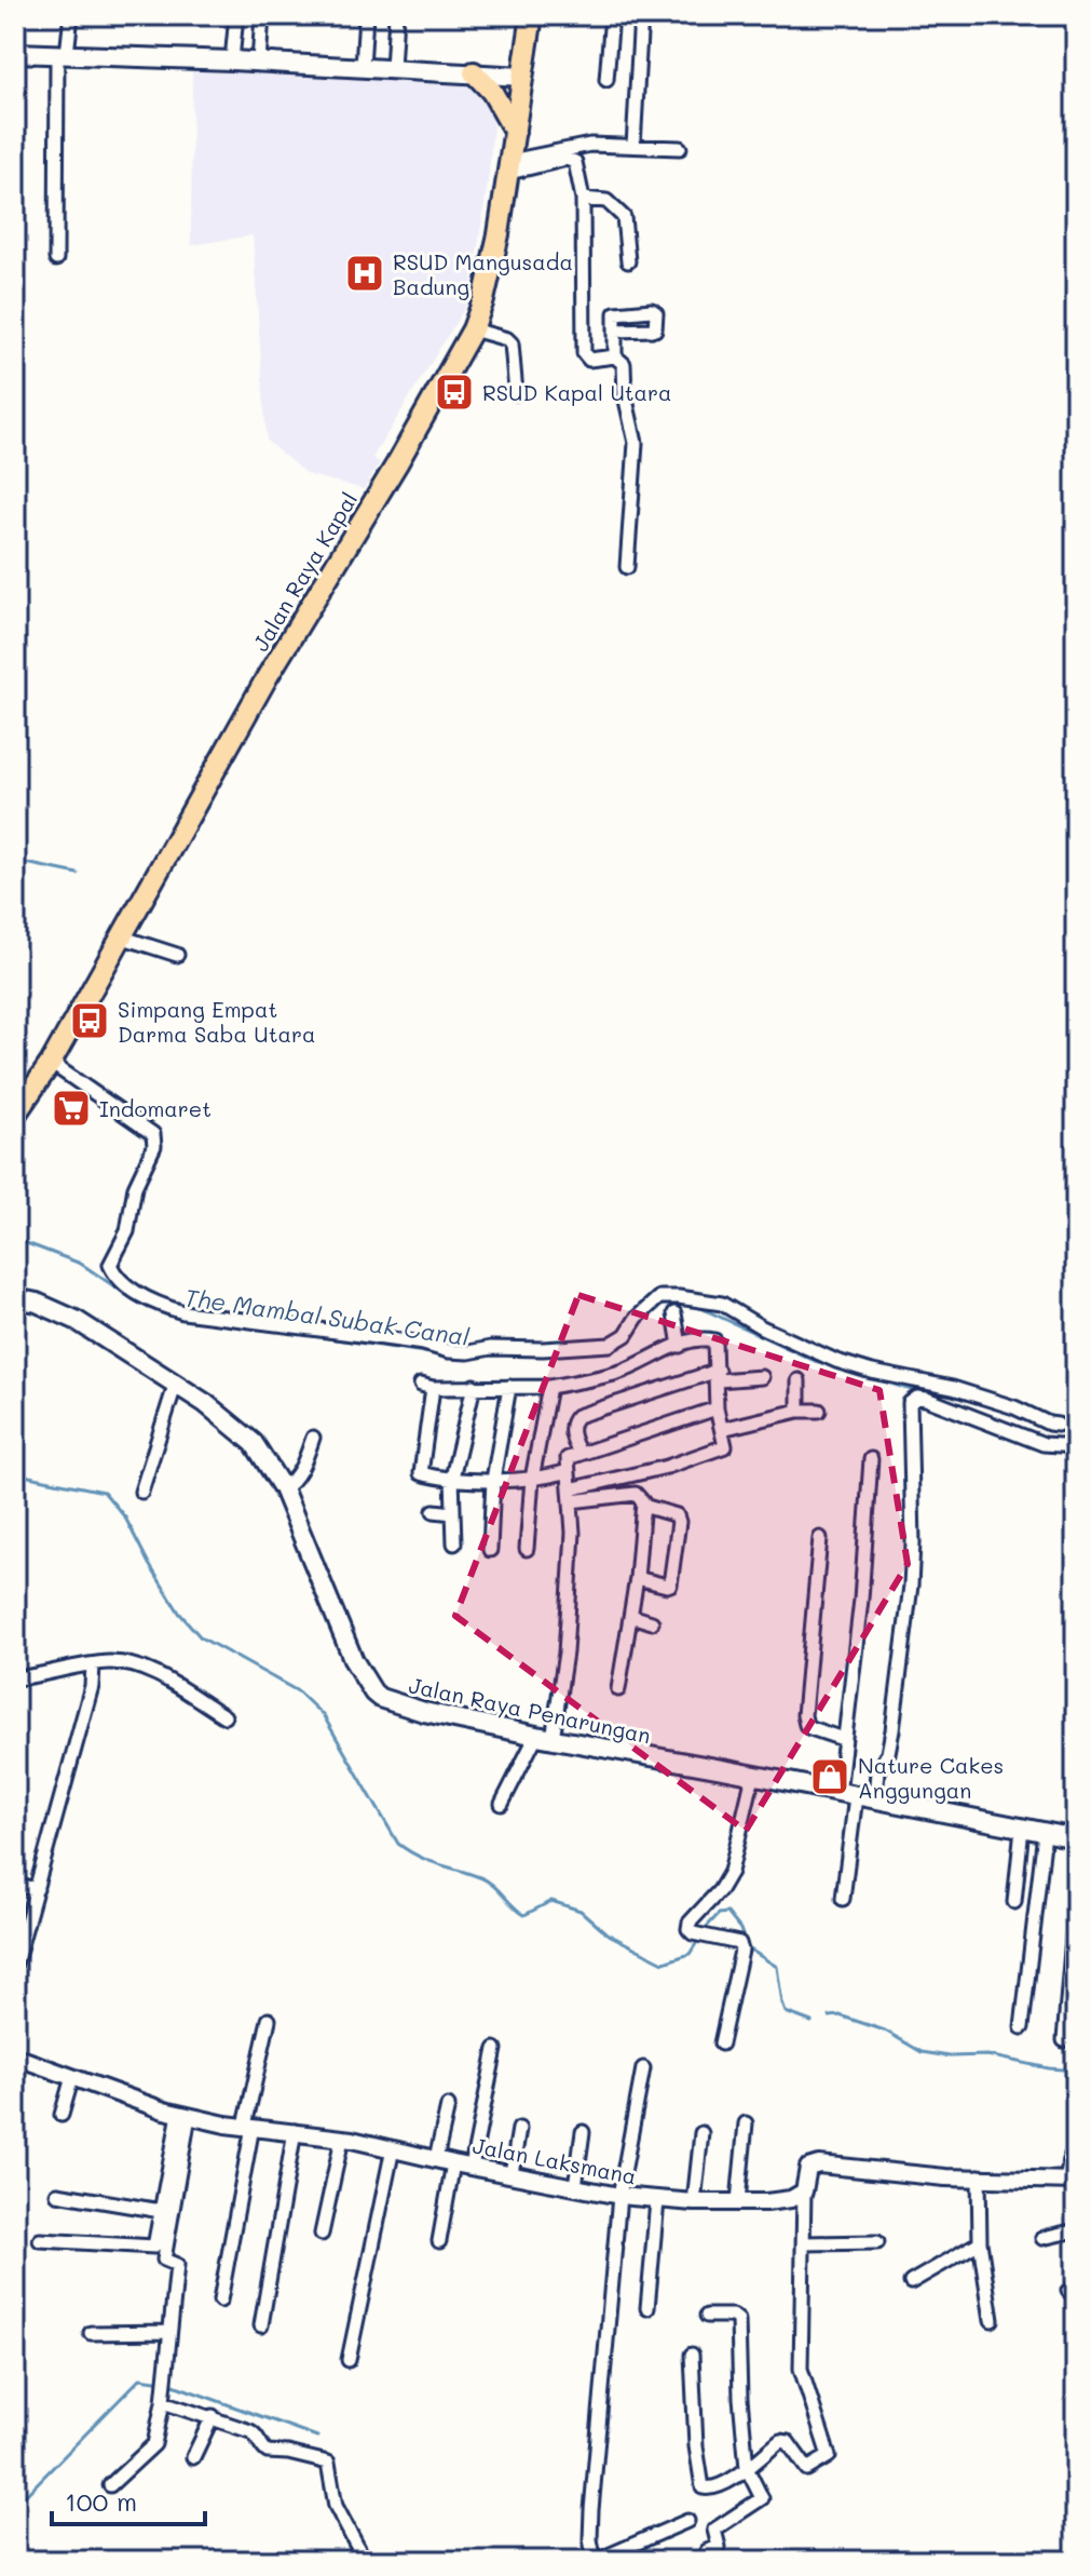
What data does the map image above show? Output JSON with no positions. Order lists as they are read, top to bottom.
{
  "streets": {
    "highway": ["Jalan Raya Kapal"],
    "main road": ["Jalan Raya Penarungan"],
    "street": ["Jalan Laksmana"]
  },
  "water": ["The Mambal Subak Canal"],
  "places": {
    "hospital": ["RSUD Mangusada Badung"],
    "bus stop": ["RSUD Kapal Utara", "Simpang Empat Darma Saba Utara"],
    "supermarket": ["Indomaret"],
    "shop": ["Nature Cakes Anggungan"]
  },
  "scale_bar": "100 m"
}
